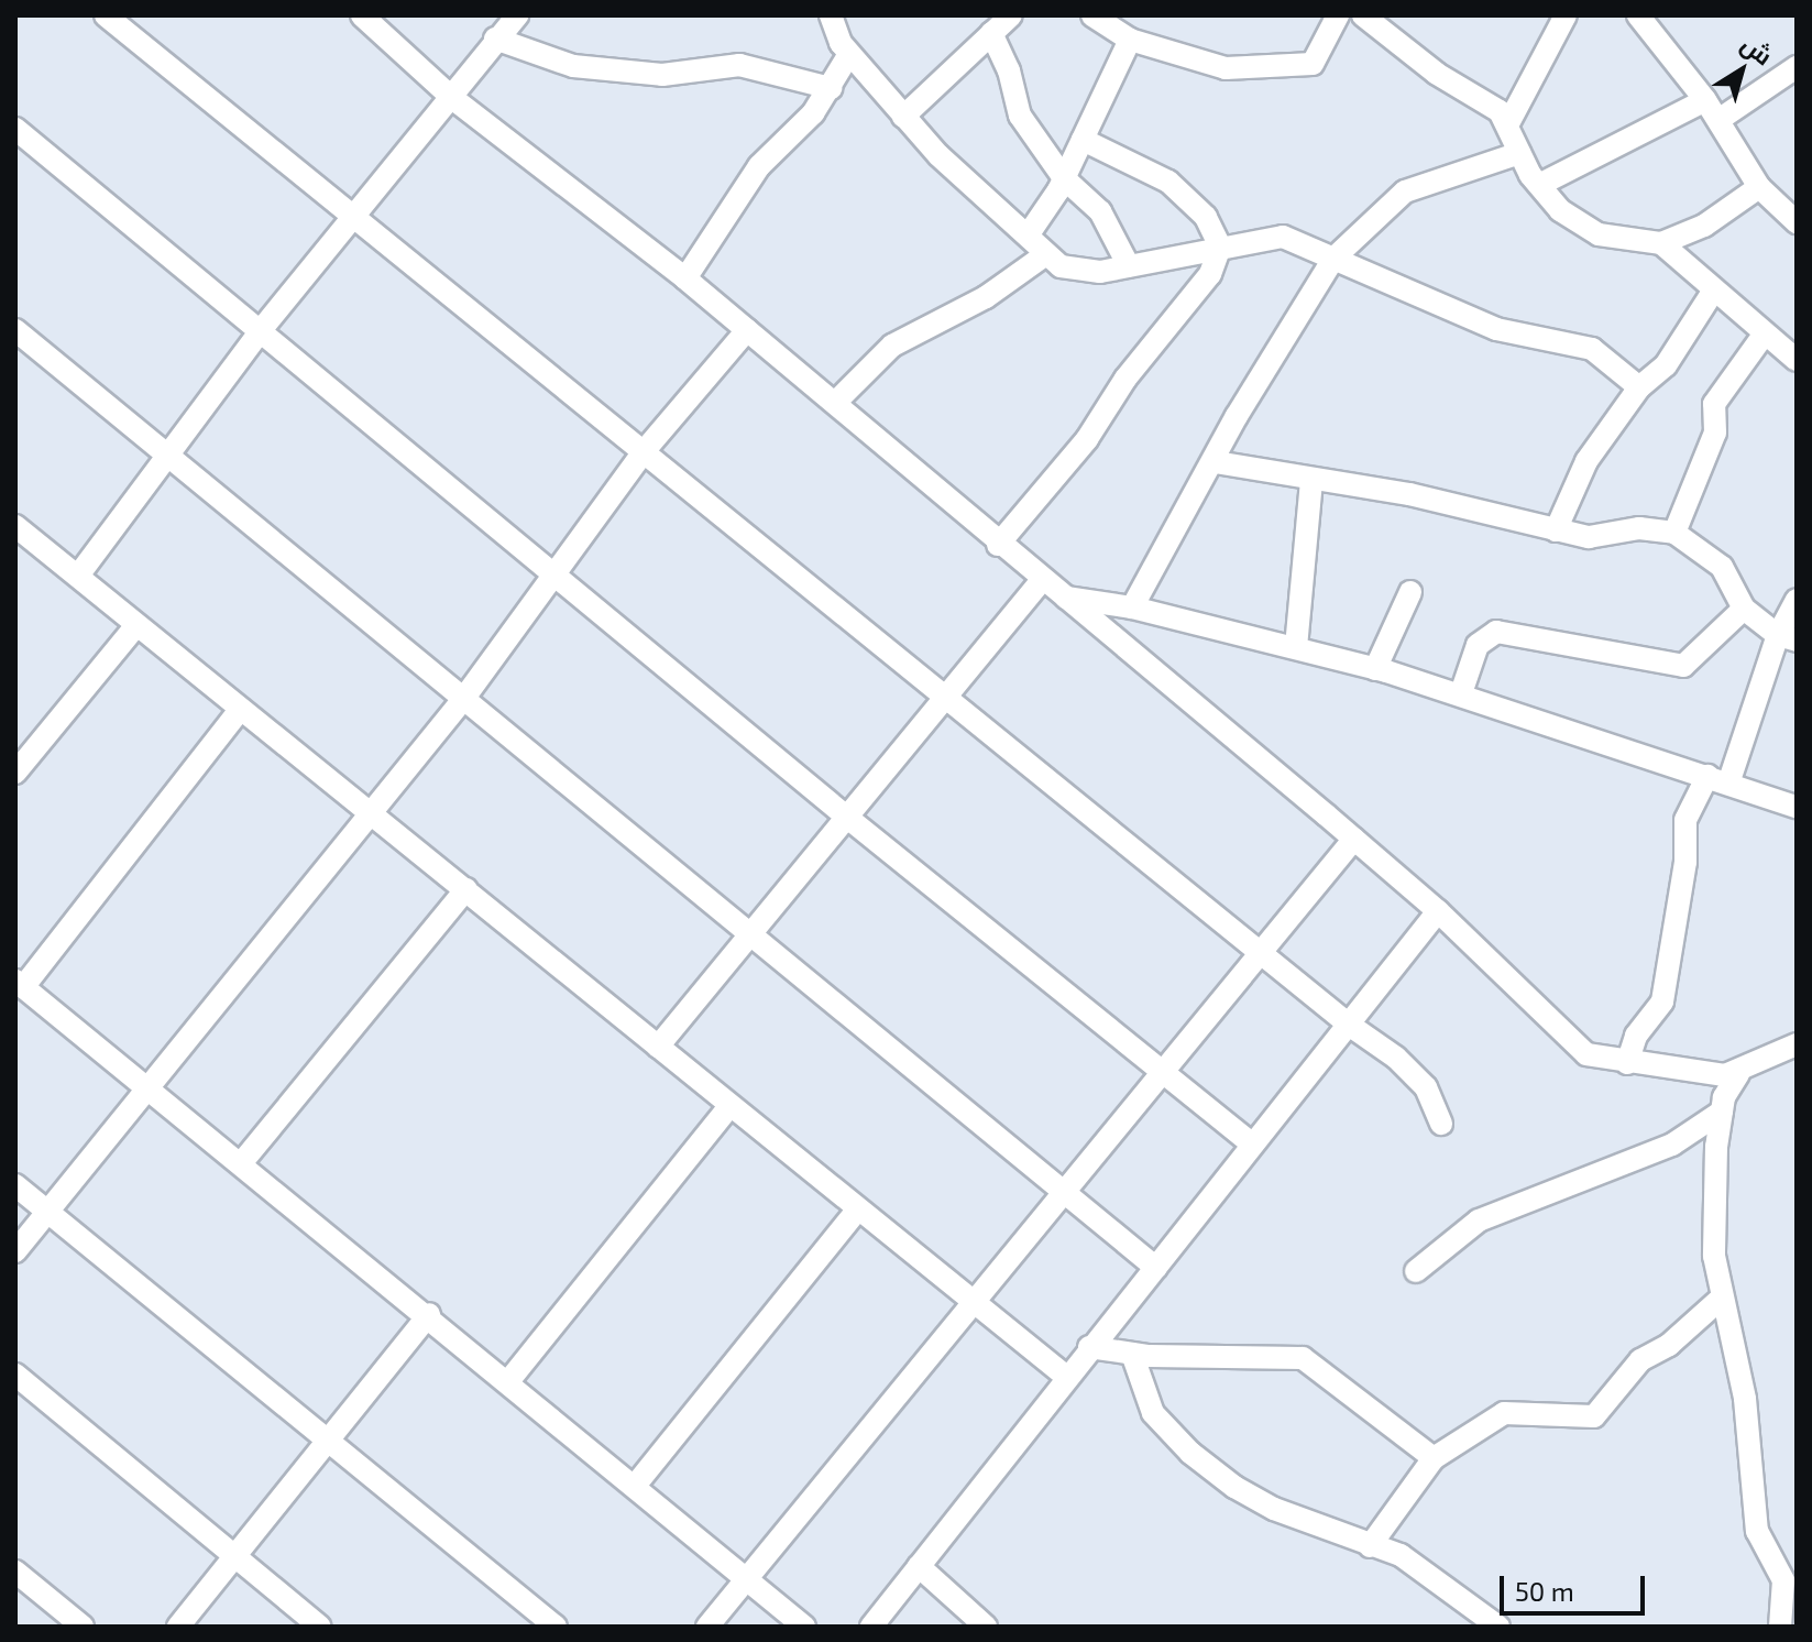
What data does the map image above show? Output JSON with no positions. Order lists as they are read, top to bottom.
{
  "scale_bar": "50 m",
  "north": "top right"
}
